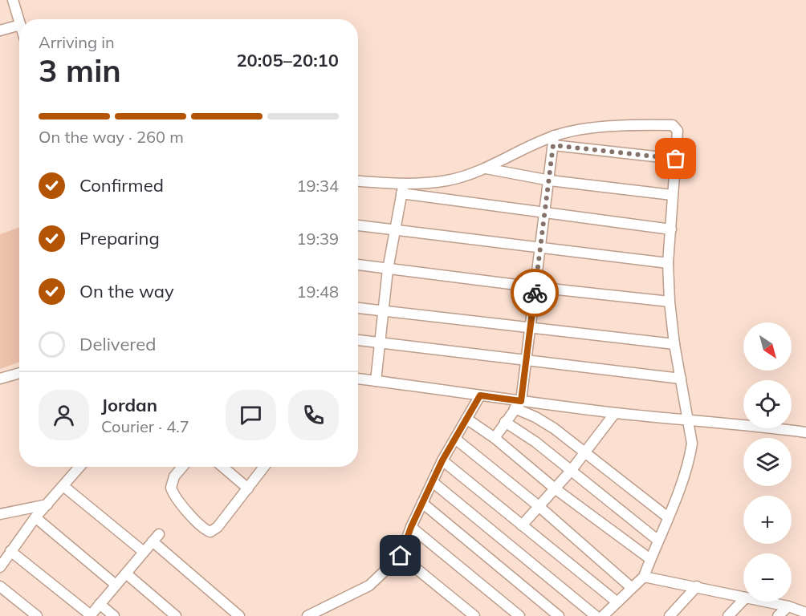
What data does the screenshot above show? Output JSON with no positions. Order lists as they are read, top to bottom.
{
  "north": "bottom right",
  "page": {
    "heading": ["3 min", "Arriving in", "20:05–20:10"],
    "panel": ["Jordan", "Courier · 4.7"],
    "bar": "On the way · 260 m",
    "list": [
      ["Confirmed", "19:34"],
      ["Preparing", "19:39"],
      ["On the way", "19:48"],
      "Delivered"
    ],
    "map_buttons": ["+", "−"]
  }
}
